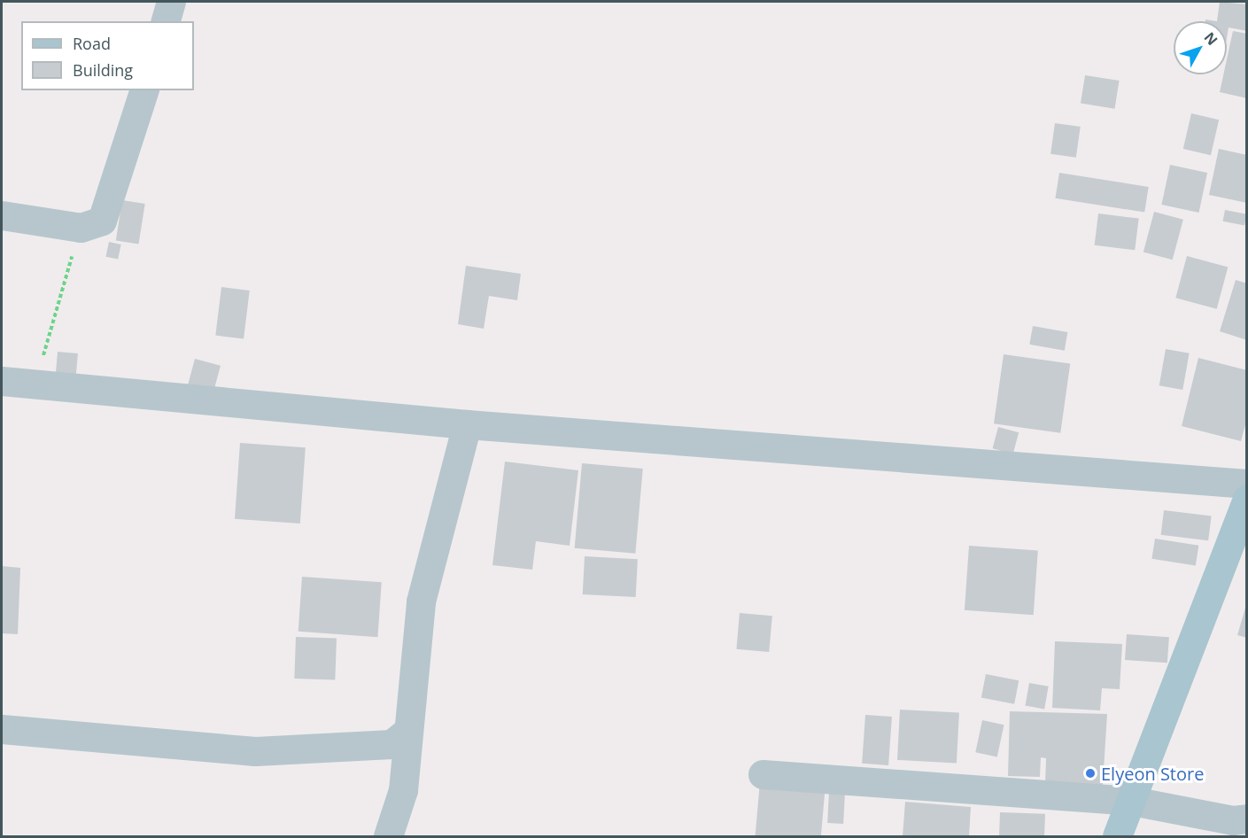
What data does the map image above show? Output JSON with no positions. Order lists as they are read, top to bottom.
{
  "places": ["Elyeon Store"],
  "legend": ["Road", "Building"],
  "north": "top right"
}
